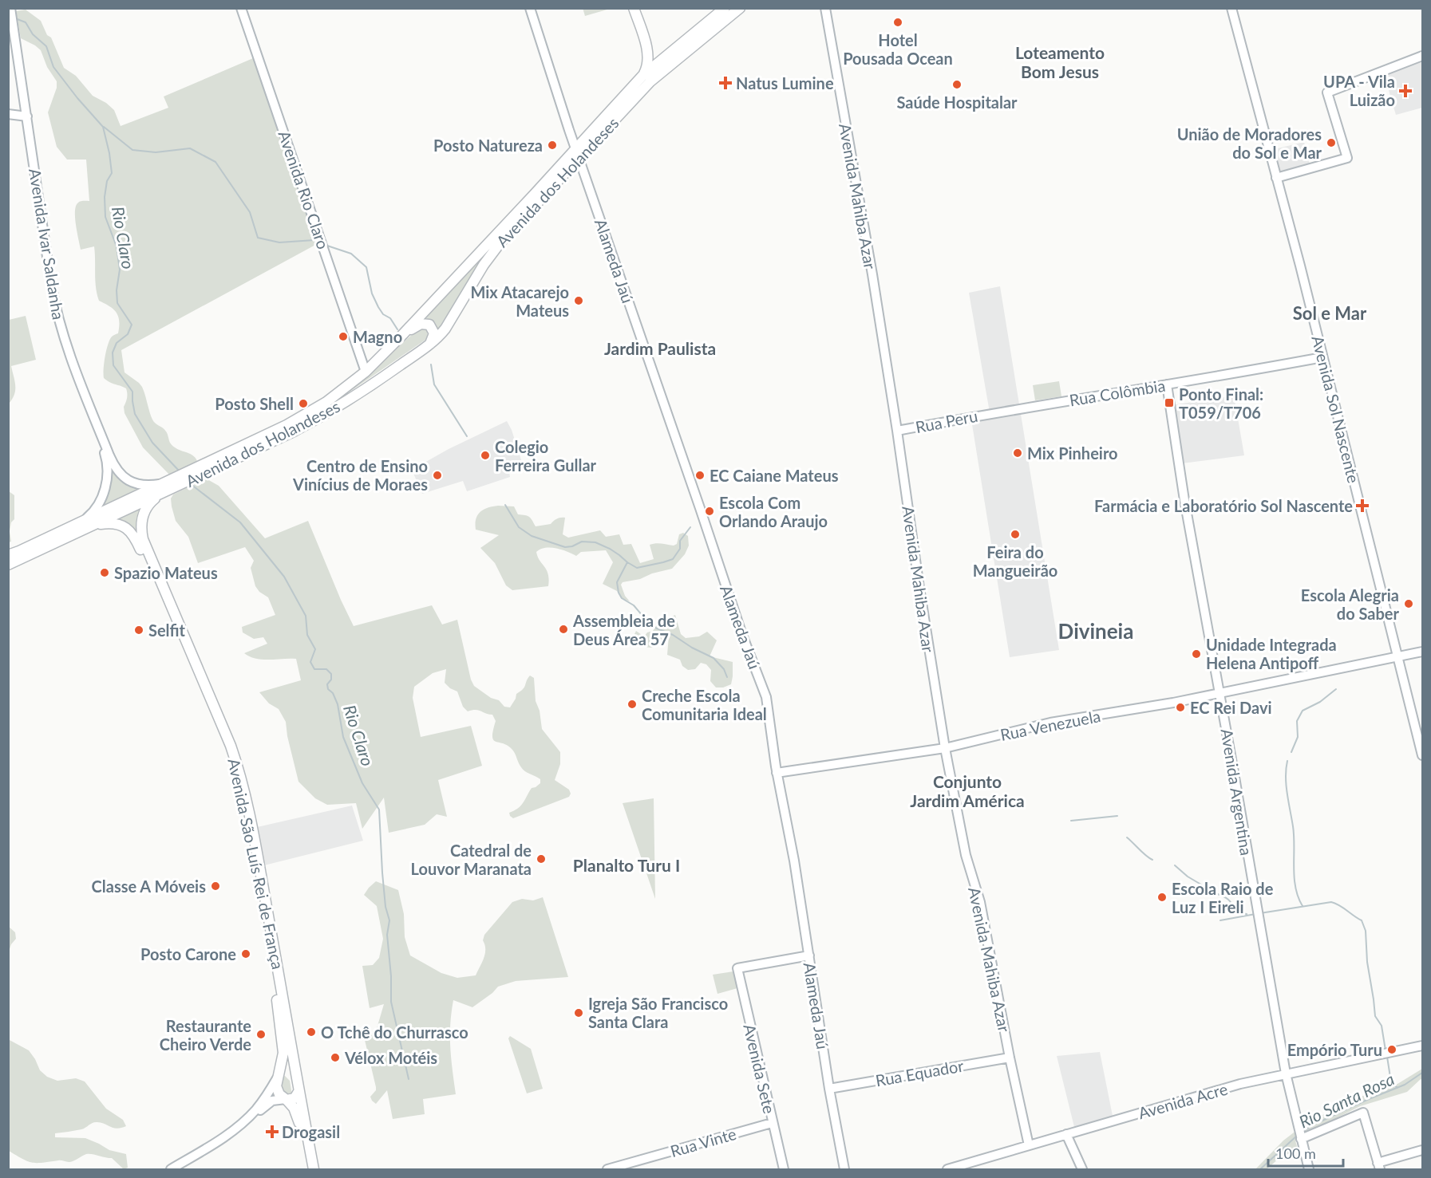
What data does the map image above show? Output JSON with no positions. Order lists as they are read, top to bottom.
{
  "streets": {
    "main road": ["Avenida dos Holandeses", "Avenida São Luís Rei de França"],
    "street": [
      "Avenida Rio Claro",
      "Avenida Mahiba Azar",
      "Avenida Ivar Saldanha",
      "Alameda Jaú",
      "Rua Colômbia",
      "Avenida Sol Nascente",
      "Rua Peru",
      "Rua Venezuela",
      "Avenida Argentina",
      "Avenida Sete",
      "Rua Equador",
      "Avenida Acre",
      "Rua Vinte"
    ]
  },
  "crossings": [
    ["Avenida dos Holandeses", "Avenida Rio Claro"],
    ["Avenida dos Holandeses", "Avenida Ivar Saldanha"],
    ["Avenida dos Holandeses", "Alameda Jaú"],
    ["Avenida dos Holandeses", "Avenida São Luís Rei de França"],
    ["Avenida Mahiba Azar", "Rua Peru"],
    ["Avenida Mahiba Azar", "Rua Venezuela"],
    ["Avenida Mahiba Azar", "Rua Equador"],
    ["Avenida Mahiba Azar", "Avenida Acre"],
    ["Avenida Ivar Saldanha", "Avenida São Luís Rei de França"],
    ["Alameda Jaú", "Rua Venezuela"],
    ["Alameda Jaú", "Avenida Sete"],
    ["Alameda Jaú", "Rua Equador"],
    ["Rua Colômbia", "Avenida Sol Nascente"],
    ["Rua Colômbia", "Rua Peru"],
    ["Rua Colômbia", "Avenida Argentina"],
    ["Avenida Sol Nascente", "Rua Venezuela"],
    ["Rua Venezuela", "Avenida Argentina"],
    ["Avenida Argentina", "Avenida Acre"],
    ["Avenida Sete", "Rua Vinte"]
  ],
  "districts": [
    "Loteamento Bom Jesus",
    "Sol e Mar",
    "Jardim Paulista",
    "Divineia",
    "Conjunto Jardim América",
    "Planalto Turu I"
  ],
  "water": ["Rio Claro", "Rio Santa Rosa"],
  "places": {
    "other": [
      "Hotel Pousada Ocean",
      "Saúde Hospitalar",
      "União de Moradores do Sol e Mar",
      "Posto Natureza",
      "Mix Atacarejo Mateus",
      "Magno",
      "Posto Shell",
      "Mix Pinheiro",
      "Colegio Ferreira Gullar",
      "Centro de Ensino Vinícius de Moraes",
      "EC Caiane Mateus",
      "Escola Com Orlando Araujo",
      "Feira do Mangueirão",
      "Spazio Mateus",
      "Escola Alegria do Saber",
      "Assembleia de Deus Área 57",
      "Selfit",
      "Unidade Integrada Helena Antipoff",
      "Creche Escola Comunitaria Ideal",
      "EC Rei Davi",
      "Catedral de Louvor Maranata",
      "Classe A Móveis",
      "Escola Raio de Luz I Eireli",
      "Posto Carone",
      "Igreja São Francisco Santa Clara",
      "O Tchê do Churrasco",
      "Restaurante Cheiro Verde",
      "Empório Turu",
      "Vélox Motéis"
    ],
    "health": [
      "Natus Lumine",
      "UPA - Vila Luizão",
      "Farmácia e Laboratório Sol Nascente",
      "Drogasil"
    ],
    "transit": ["Ponto Final: T059/T706"]
  },
  "scale_bar": "100 m"
}
